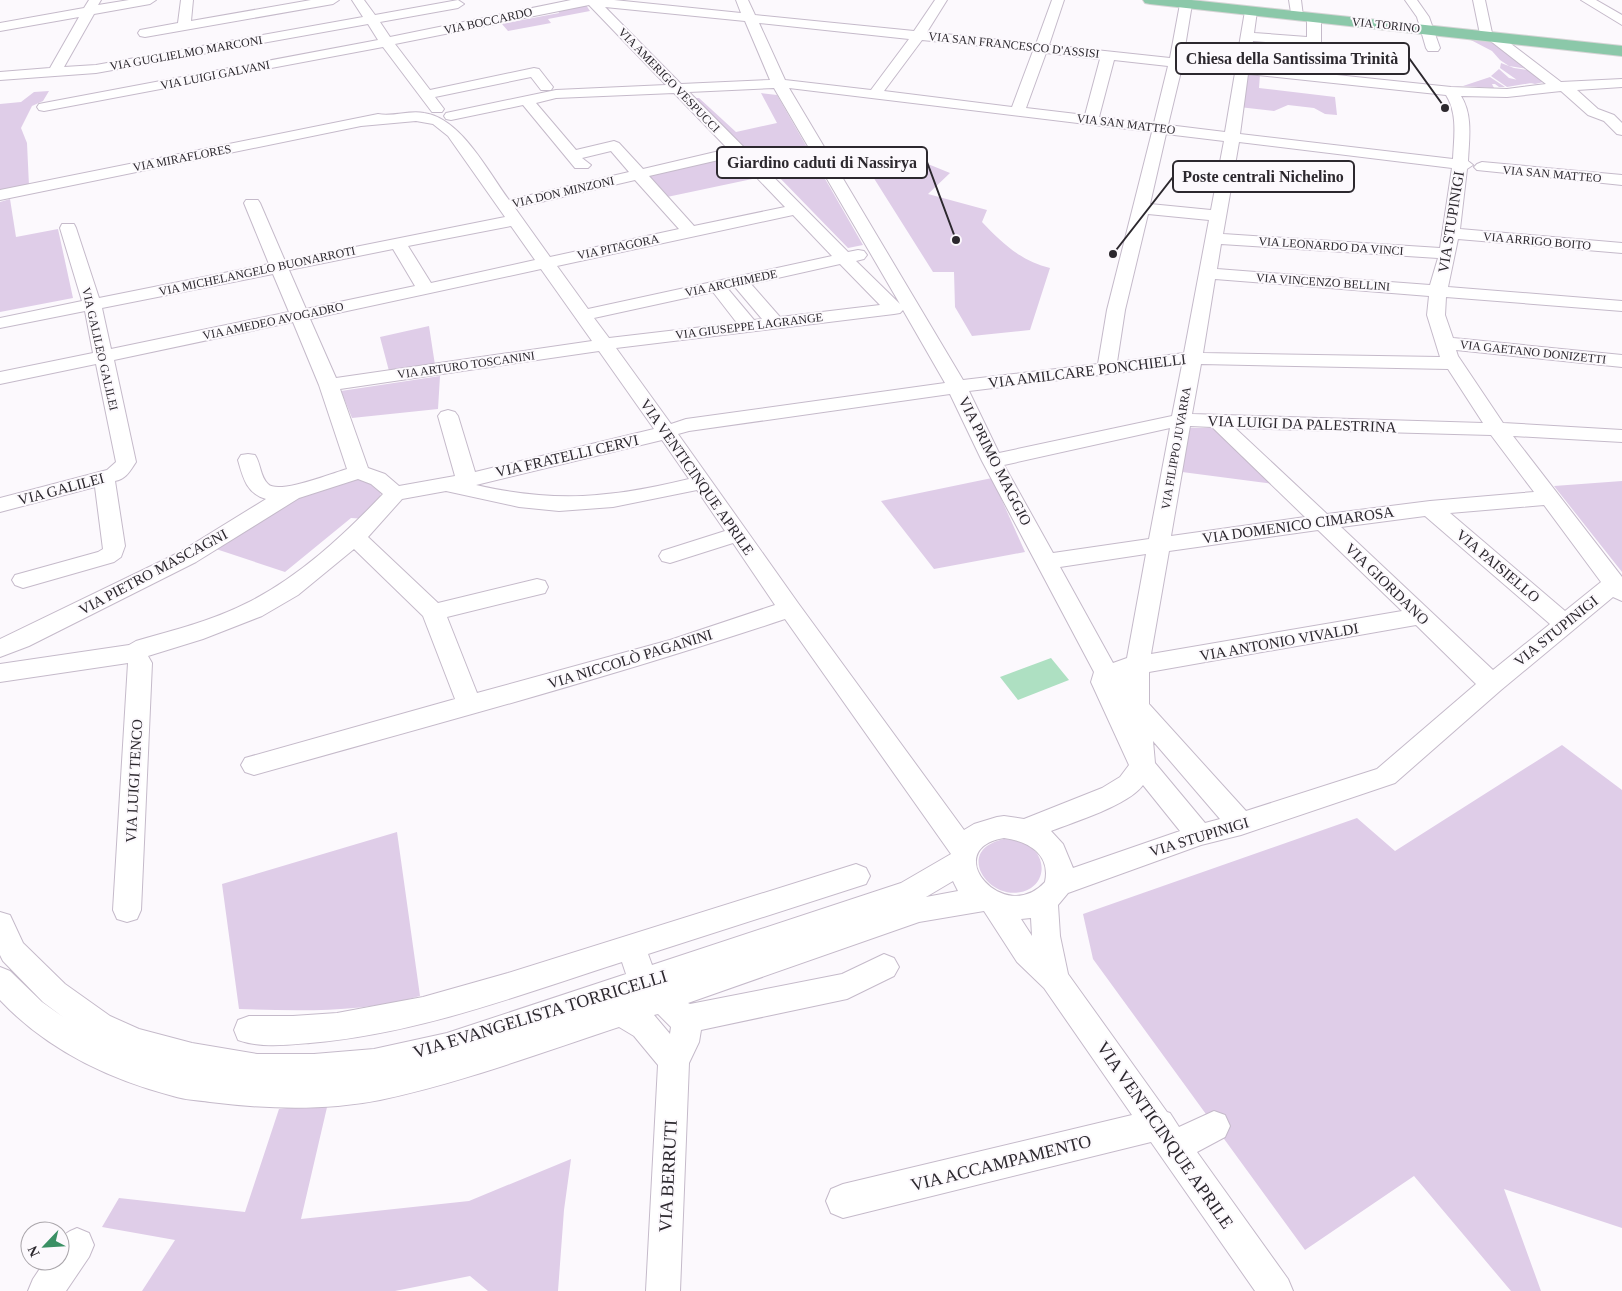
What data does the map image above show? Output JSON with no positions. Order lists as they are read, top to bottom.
{
  "streets": {
    "main road": ["VIA TORINO"],
    "street": [
      "VIA BOCCARDO",
      "VIA SAN FRANCESCO D'ASSISI",
      "VIA GUGLIELMO MARCONI",
      "VIA LUIGI GALVANI",
      "VIA AMERIGO VESPUCCI",
      "VIA SAN MATTEO",
      "VIA MIRAFLORES",
      "VIA DON MINZONI",
      "VIA STUPINIGI",
      "VIA ARRIGO BOITO",
      "VIA LEONARDO DA VINCI",
      "VIA PITAGORA",
      "VIA MICHELANGELO BUONARROTI",
      "VIA VINCENZO BELLINI",
      "VIA ARCHIMEDE",
      "VIA AMEDEO AVOGADRO",
      "VIA GIUSEPPE LAGRANGE",
      "VIA GALILEO GALILEI",
      "VIA GAETANO DONIZETTI",
      "VIA ARTURO TOSCANINI",
      "VIA AMILCARE PONCHIELLI",
      "VIA LUIGI DA PALESTRINA",
      "VIA FILIPPO JUVARRA",
      "VIA FRATELLI CERVI",
      "VIA PRIMO MAGGIO",
      "VIA VENTICINQUE APRILE",
      "VIA GALILEI",
      "VIA DOMENICO CIMAROSA",
      "VIA PAISIELLO",
      "VIA PIETRO MASCAGNI",
      "VIA GIORDANO",
      "VIA ANTONIO VIVALDI",
      "VIA NICCOLÒ PAGANINI",
      "VIA LUIGI TENCO",
      "VIA EVANGELISTA TORRICELLI",
      "VIA ACCAMPAMENTO",
      "VIA BERRUTI"
    ]
  },
  "crossings": [
    ["VIA BOCCARDO", "VIA SAN FRANCESCO D'ASSISI"],
    ["VIA BOCCARDO", "VIA LUIGI GALVANI"],
    ["VIA BOCCARDO", "VIA AMERIGO VESPUCCI"],
    ["VIA BOCCARDO", "VIA VENTICINQUE APRILE"],
    ["VIA TORINO", "VIA FILIPPO JUVARRA"],
    ["VIA SAN FRANCESCO D'ASSISI", "VIA AMERIGO VESPUCCI"],
    ["VIA SAN FRANCESCO D'ASSISI", "VIA STUPINIGI"],
    ["VIA SAN FRANCESCO D'ASSISI", "VIA FILIPPO JUVARRA"],
    ["VIA SAN FRANCESCO D'ASSISI", "VIA PRIMO MAGGIO"],
    ["VIA GUGLIELMO MARCONI", "VIA VENTICINQUE APRILE"],
    ["VIA LUIGI GALVANI", "VIA VENTICINQUE APRILE"],
    ["VIA AMERIGO VESPUCCI", "VIA SAN MATTEO"],
    ["VIA AMERIGO VESPUCCI", "VIA DON MINZONI"],
    ["VIA AMERIGO VESPUCCI", "VIA PITAGORA"],
    ["VIA AMERIGO VESPUCCI", "VIA ARCHIMEDE"],
    ["VIA AMERIGO VESPUCCI", "VIA GIUSEPPE LAGRANGE"],
    ["VIA SAN MATTEO", "VIA STUPINIGI"],
    ["VIA SAN MATTEO", "VIA FILIPPO JUVARRA"],
    ["VIA SAN MATTEO", "VIA PRIMO MAGGIO"],
    ["VIA SAN MATTEO", "VIA VENTICINQUE APRILE"],
    ["VIA DON MINZONI", "VIA MICHELANGELO BUONARROTI"],
    ["VIA DON MINZONI", "VIA VENTICINQUE APRILE"],
    ["VIA STUPINIGI", "VIA ARRIGO BOITO"],
    ["VIA STUPINIGI", "VIA LEONARDO DA VINCI"],
    ["VIA STUPINIGI", "VIA VINCENZO BELLINI"],
    ["VIA STUPINIGI", "VIA GAETANO DONIZETTI"],
    ["VIA STUPINIGI", "VIA AMILCARE PONCHIELLI"],
    ["VIA STUPINIGI", "VIA LUIGI DA PALESTRINA"],
    ["VIA STUPINIGI", "VIA PRIMO MAGGIO"],
    ["VIA STUPINIGI", "VIA VENTICINQUE APRILE"],
    ["VIA STUPINIGI", "VIA DOMENICO CIMAROSA"],
    ["VIA STUPINIGI", "VIA PAISIELLO"],
    ["VIA STUPINIGI", "VIA GIORDANO"],
    ["VIA STUPINIGI", "VIA EVANGELISTA TORRICELLI"],
    ["VIA LEONARDO DA VINCI", "VIA FILIPPO JUVARRA"],
    ["VIA PITAGORA", "VIA AMEDEO AVOGADRO"],
    ["VIA PITAGORA", "VIA VENTICINQUE APRILE"],
    ["VIA MICHELANGELO BUONARROTI", "VIA GALILEO GALILEI"],
    ["VIA MICHELANGELO BUONARROTI", "VIA VENTICINQUE APRILE"],
    ["VIA VINCENZO BELLINI", "VIA FILIPPO JUVARRA"],
    ["VIA ARCHIMEDE", "VIA PRIMO MAGGIO"],
    ["VIA ARCHIMEDE", "VIA VENTICINQUE APRILE"],
    ["VIA AMEDEO AVOGADRO", "VIA GALILEO GALILEI"],
    ["VIA AMEDEO AVOGADRO", "VIA VENTICINQUE APRILE"],
    ["VIA GIUSEPPE LAGRANGE", "VIA ARTURO TOSCANINI"],
    ["VIA GIUSEPPE LAGRANGE", "VIA VENTICINQUE APRILE"],
    ["VIA GALILEO GALILEI", "VIA GALILEI"],
    ["VIA ARTURO TOSCANINI", "VIA VENTICINQUE APRILE"],
    ["VIA AMILCARE PONCHIELLI", "VIA FILIPPO JUVARRA"],
    ["VIA AMILCARE PONCHIELLI", "VIA FRATELLI CERVI"],
    ["VIA AMILCARE PONCHIELLI", "VIA PRIMO MAGGIO"],
    ["VIA AMILCARE PONCHIELLI", "VIA VENTICINQUE APRILE"],
    ["VIA LUIGI DA PALESTRINA", "VIA FILIPPO JUVARRA"],
    ["VIA LUIGI DA PALESTRINA", "VIA PRIMO MAGGIO"],
    ["VIA LUIGI DA PALESTRINA", "VIA GIORDANO"],
    ["VIA FILIPPO JUVARRA", "VIA PRIMO MAGGIO"],
    ["VIA FILIPPO JUVARRA", "VIA DOMENICO CIMAROSA"],
    ["VIA FILIPPO JUVARRA", "VIA ANTONIO VIVALDI"],
    ["VIA FRATELLI CERVI", "VIA VENTICINQUE APRILE"],
    ["VIA PRIMO MAGGIO", "VIA DOMENICO CIMAROSA"],
    ["VIA PRIMO MAGGIO", "VIA ANTONIO VIVALDI"],
    ["VIA VENTICINQUE APRILE", "VIA NICCOLÒ PAGANINI"],
    ["VIA VENTICINQUE APRILE", "VIA EVANGELISTA TORRICELLI"],
    ["VIA VENTICINQUE APRILE", "VIA ACCAMPAMENTO"],
    ["VIA DOMENICO CIMAROSA", "VIA PAISIELLO"],
    ["VIA DOMENICO CIMAROSA", "VIA GIORDANO"],
    ["VIA GIORDANO", "VIA ANTONIO VIVALDI"],
    ["VIA EVANGELISTA TORRICELLI", "VIA BERRUTI"]
  ],
  "places": ["Chiesa della Santissima Trinità", "Giardino caduti di Nassirya", "Poste centrali Nichelino"],
  "north": "bottom left"
}
